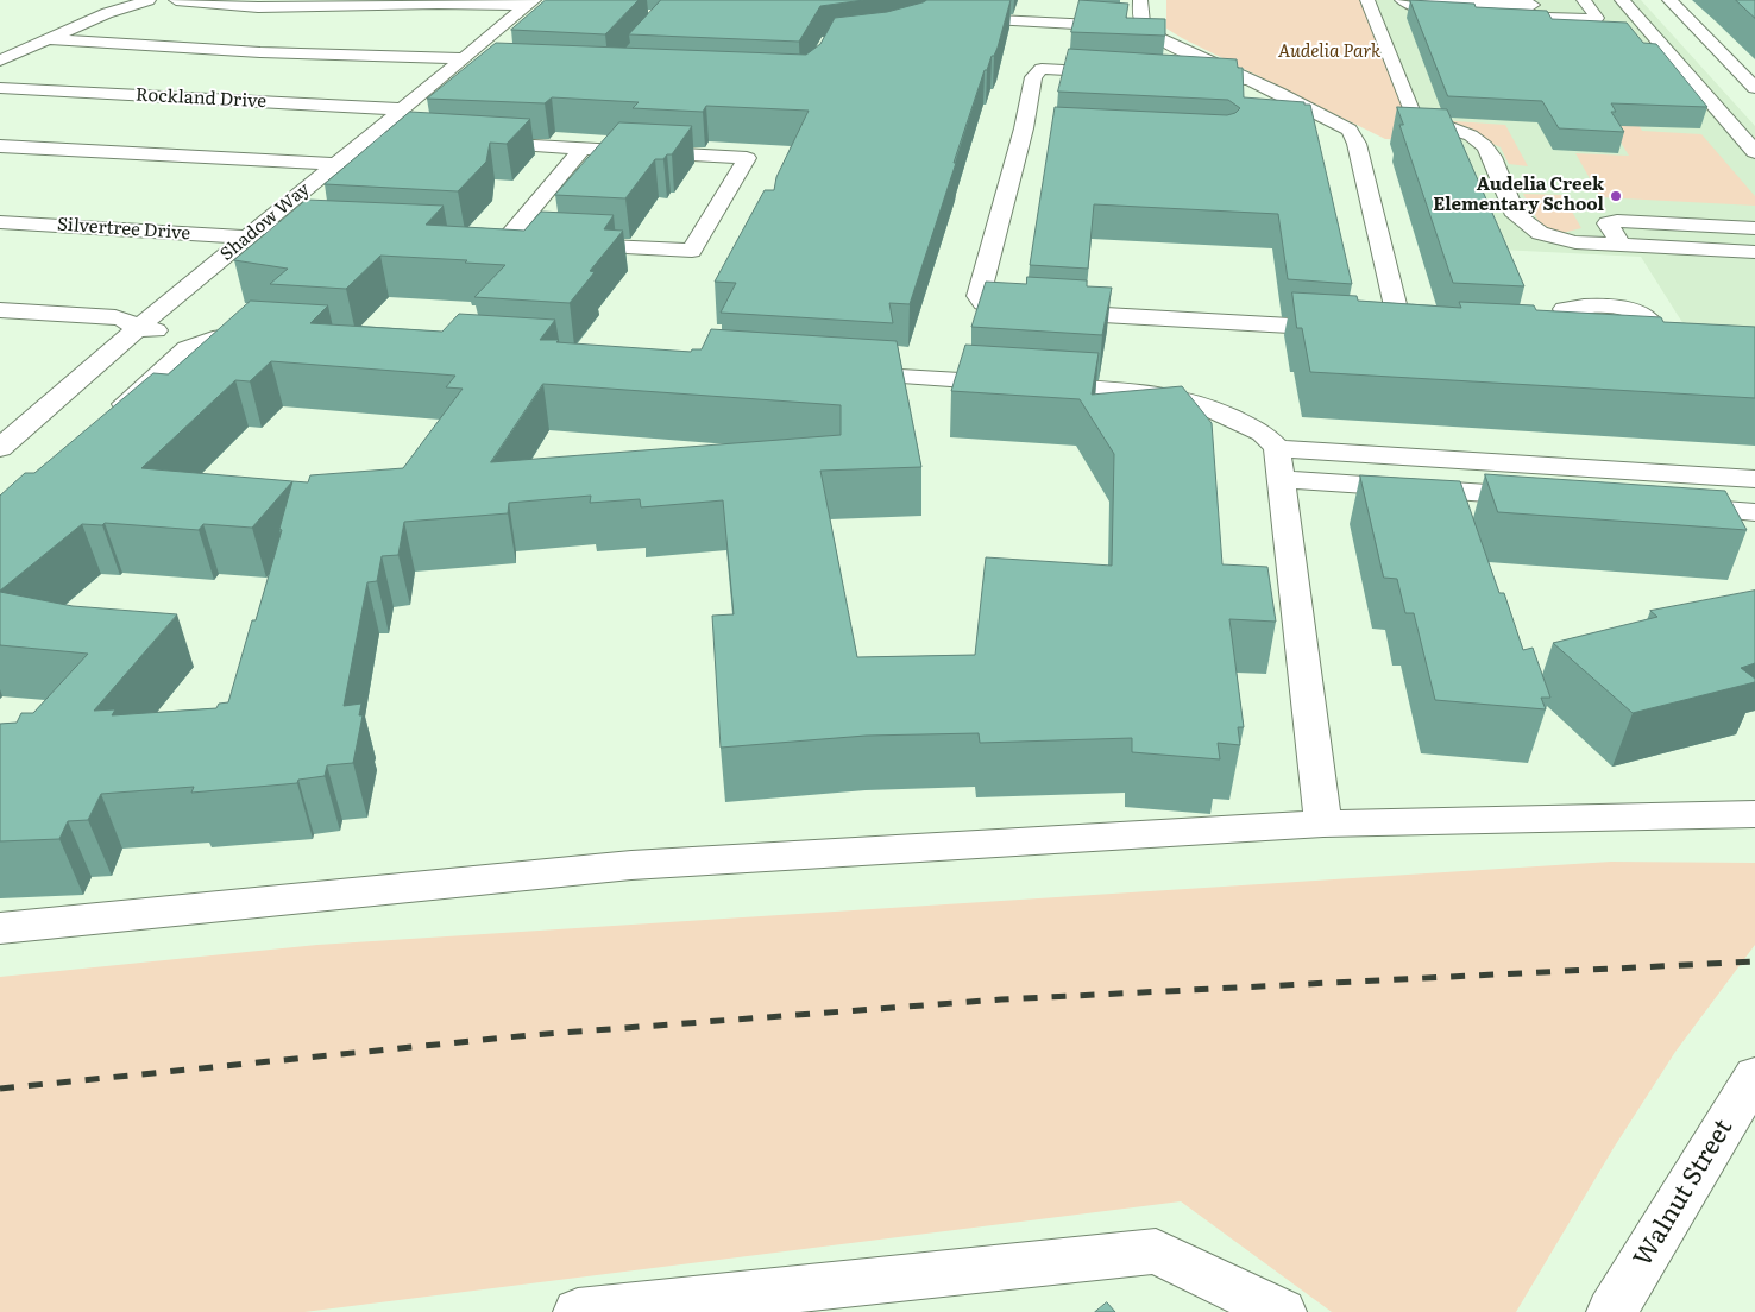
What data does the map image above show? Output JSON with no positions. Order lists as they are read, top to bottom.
{
  "streets": {
    "street": [
      "Rockland Drive",
      "Shadow Way",
      "Silvertree Drive",
      "Walnut Street"
    ]
  },
  "crossings": [
    ["Rockland Drive", "Shadow Way"],
    ["Shadow Way", "Silvertree Drive"]
  ],
  "parks": ["Audelia Park"],
  "places": ["Audelia Creek Elementary School"]
}
